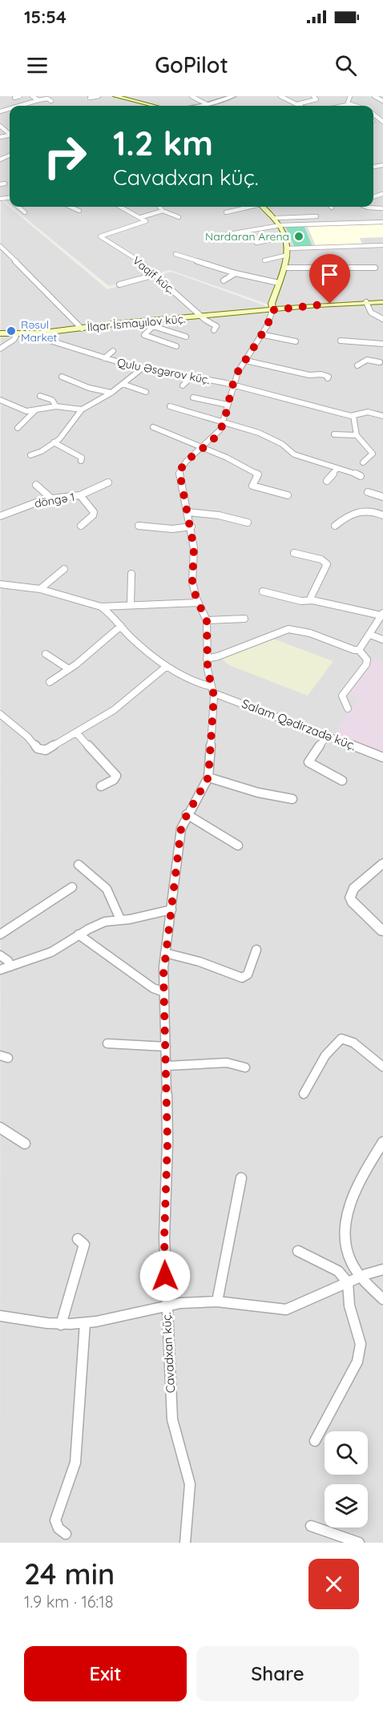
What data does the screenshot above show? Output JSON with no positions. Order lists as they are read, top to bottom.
{
  "streets": {
    "main road": ["İlqar İsmayılov küç."],
    "street": [
      "Vaqif küç.",
      "Qulu Əsgərov küç.",
      "döngə 1",
      "Salam Qədirzadə küç.",
      "Cavadxan küç."
    ]
  },
  "crossings": [
    ["Vaqif küç.", "İlqar İsmayılov küç."],
    ["İlqar İsmayılov küç.", "Qulu Əsgərov küç."],
    ["İlqar İsmayılov küç.", "Cavadxan küç."],
    ["Qulu Əsgərov küç.", "Cavadxan küç."],
    ["Salam Qədirzadə küç.", "Cavadxan küç."]
  ],
  "places": ["Nardaran Arena", "Rəsul Market"],
  "page": {
    "status": "15:54",
    "header": "GoPilot",
    "turn": ["1.2 km", "Cavadxan küç."],
    "heading": ["24 min", "1.9 km · 16:18"],
    "buttons": ["Exit", "Share"]
  }
}
